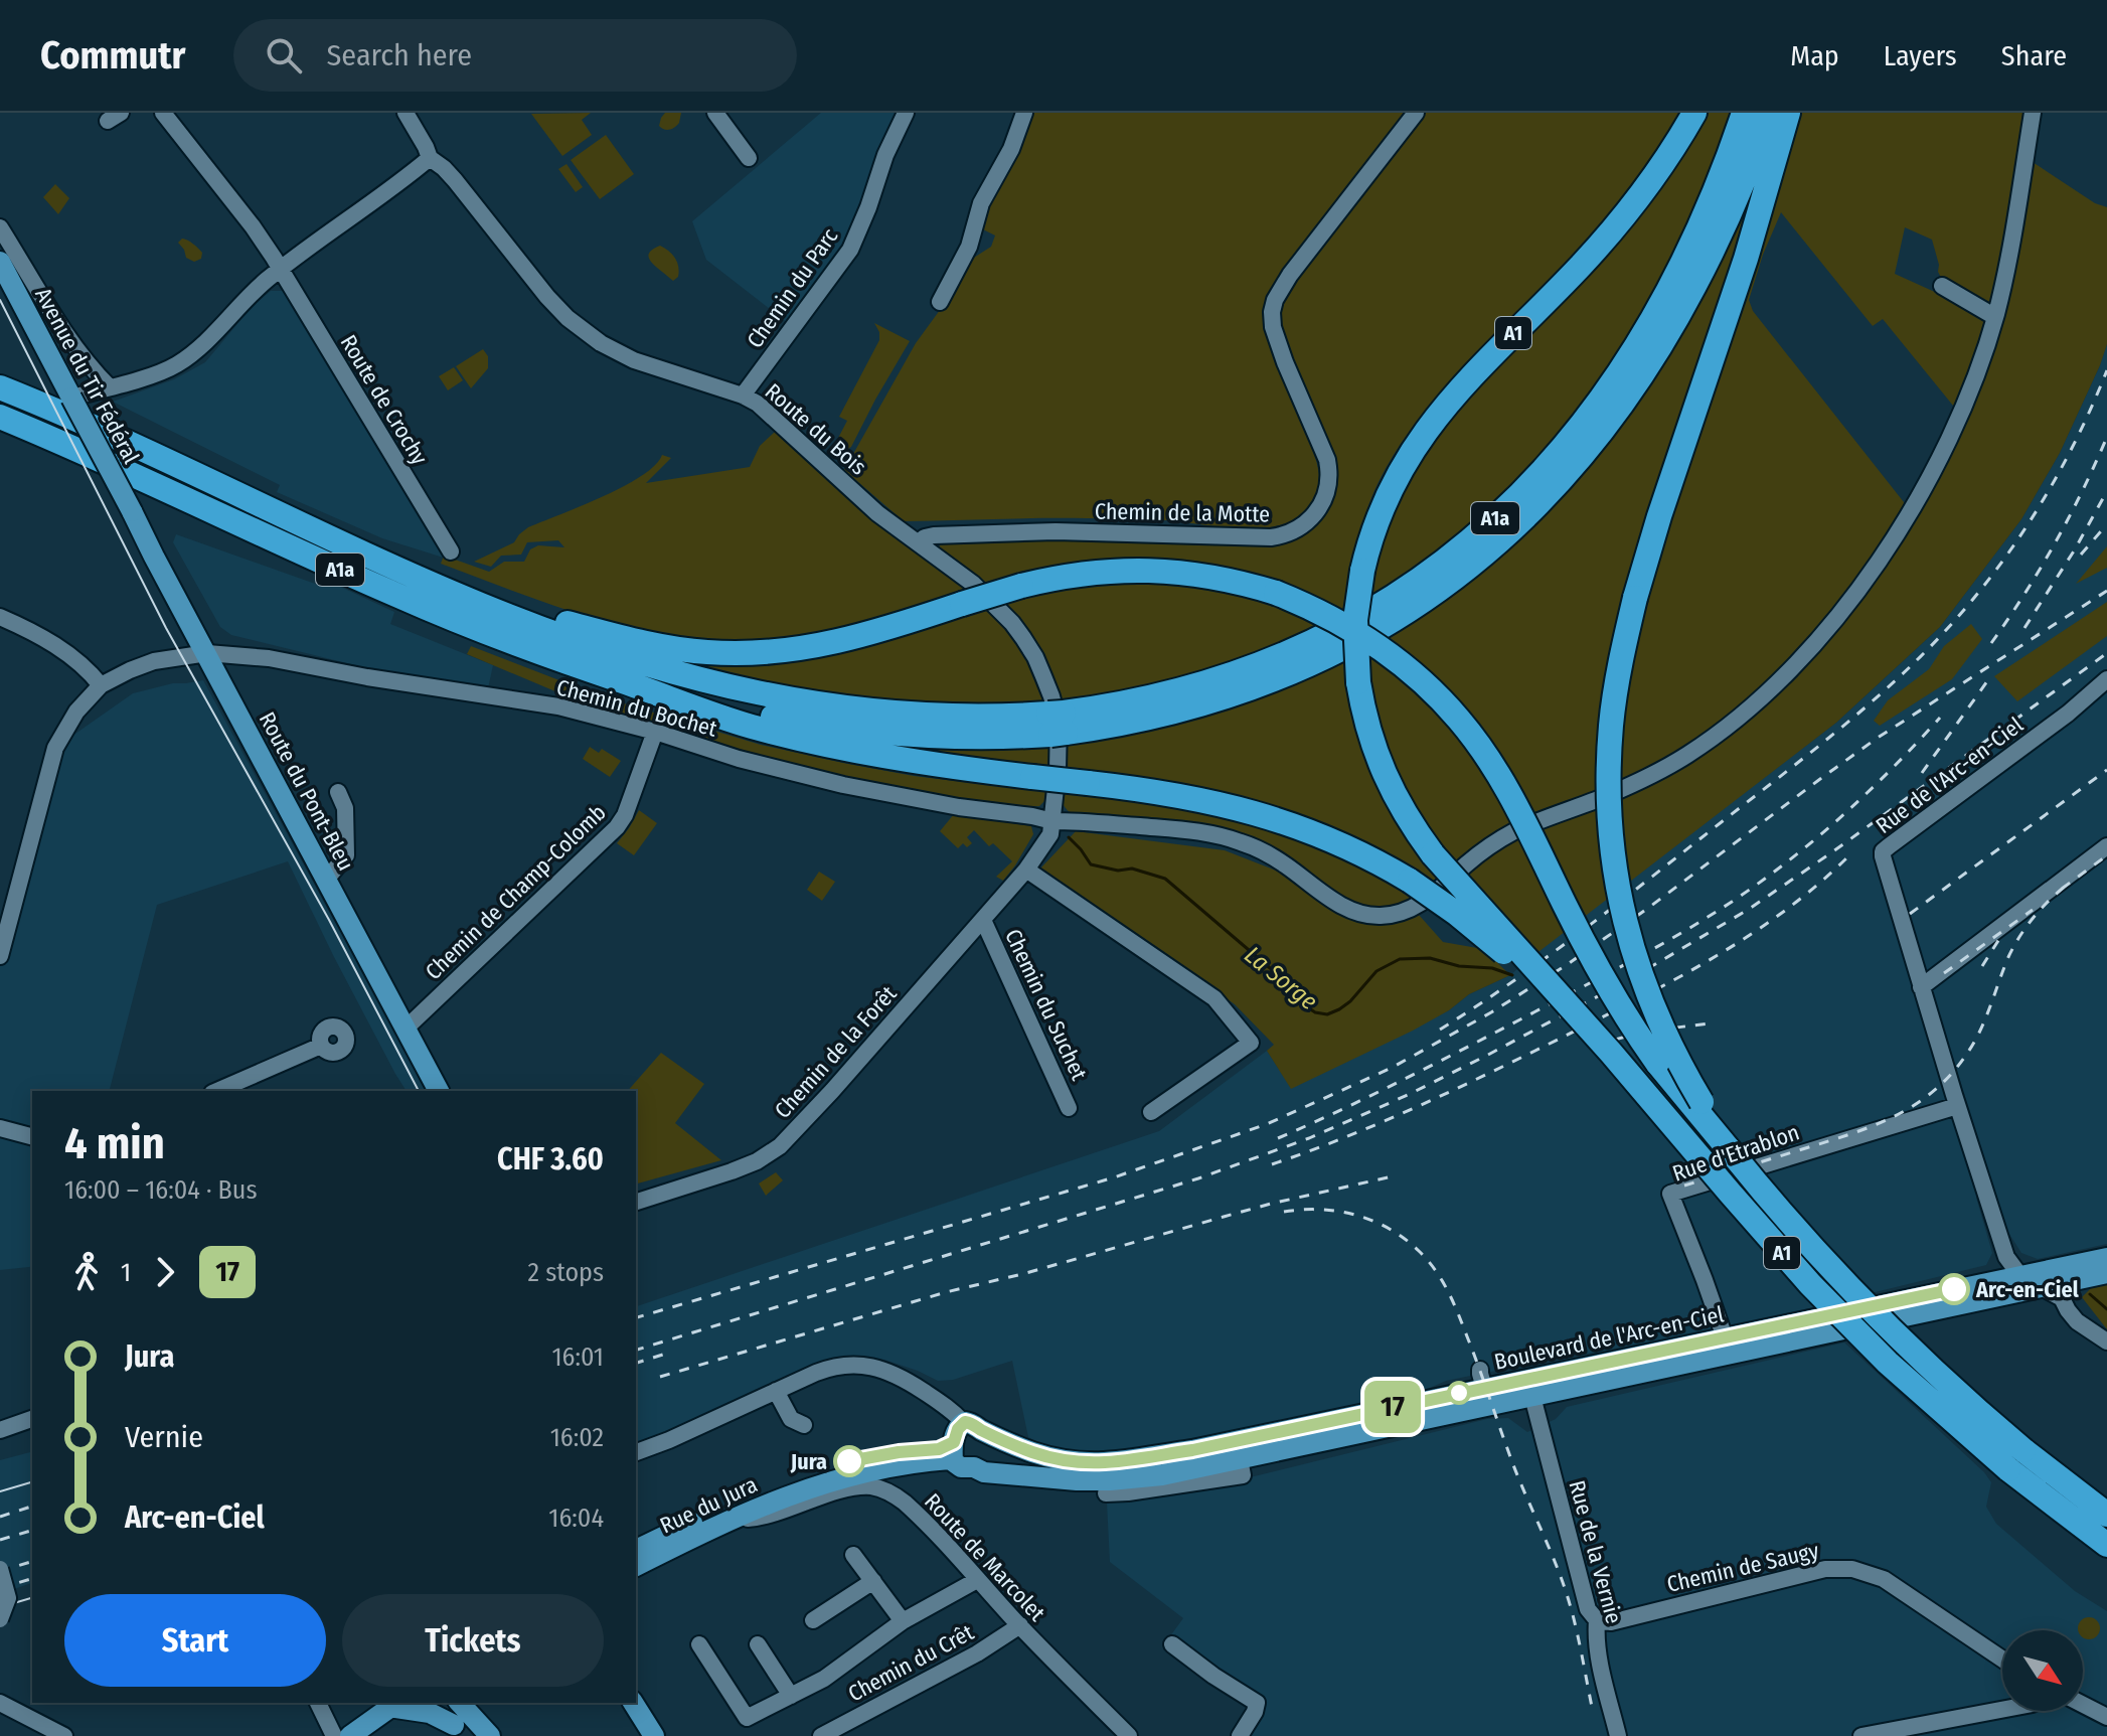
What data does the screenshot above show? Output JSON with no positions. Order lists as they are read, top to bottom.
{
  "streets": {
    "highway": ["A1", "A1a"],
    "main road": [
      "Avenue du Tir Fédéral",
      "Route du Pont-Bleu",
      "Boulevard de l'Arc-en-Ciel",
      "Rue du Jura"
    ],
    "street": [
      "Chemin du Parc",
      "Route de Crochy",
      "Route du Bois",
      "Chemin de la Motte",
      "Chemin du Bochet",
      "Rue de l'Arc-en-Ciel",
      "Chemin de Champ-Colomb",
      "Chemin du Suchet",
      "Chemin de la Forêt",
      "Rue d'Etrablon",
      "Rue de la Vernie",
      "Route de Marcolet",
      "Chemin de Saugy",
      "Chemin du Crêt"
    ]
  },
  "crossings": [
    ["Chemin du Parc", "Route du Bois"],
    ["A1", "A1a"],
    ["Avenue du Tir Fédéral", "Route du Pont-Bleu"],
    ["Route du Bois", "Chemin de la Motte"],
    ["Route du Bois", "Chemin du Bochet"],
    ["Route du Bois", "Chemin de la Forêt"],
    ["Chemin du Bochet", "Route du Pont-Bleu"],
    ["Chemin du Bochet", "Chemin de Champ-Colomb"],
    ["Chemin du Bochet", "Chemin de la Forêt"],
    ["Route du Pont-Bleu", "Chemin de Champ-Colomb"],
    ["Chemin du Suchet", "Chemin de la Forêt"],
    ["Rue d'Etrablon", "Boulevard de l'Arc-en-Ciel"],
    ["Boulevard de l'Arc-en-Ciel", "Rue de la Vernie"],
    ["Rue du Jura", "Route de Marcolet"],
    ["Rue de la Vernie", "Chemin de Saugy"],
    ["Route de Marcolet", "Chemin du Crêt"]
  ],
  "water": ["La Sorge"],
  "places": ["Arc-en-Ciel", "Jura"],
  "lines": ["bus line 17"],
  "north": "bottom right",
  "page": {
    "header": "Commutr",
    "search": "Search here",
    "nav": ["Map", "Layers", "Share"],
    "on_map": "17",
    "heading": ["4 min", "16:00 – 16:04 · Bus", "CHF 3.60"],
    "legs": ["1", "17", "2 stops"],
    "list": [
      {
        "name": "Jura",
        "value": "16:01"
      },
      {
        "name": "Vernie",
        "value": "16:02"
      },
      {
        "name": "Arc-en-Ciel",
        "value": "16:04"
      }
    ],
    "buttons": ["Start", "Tickets"]
  }
}
